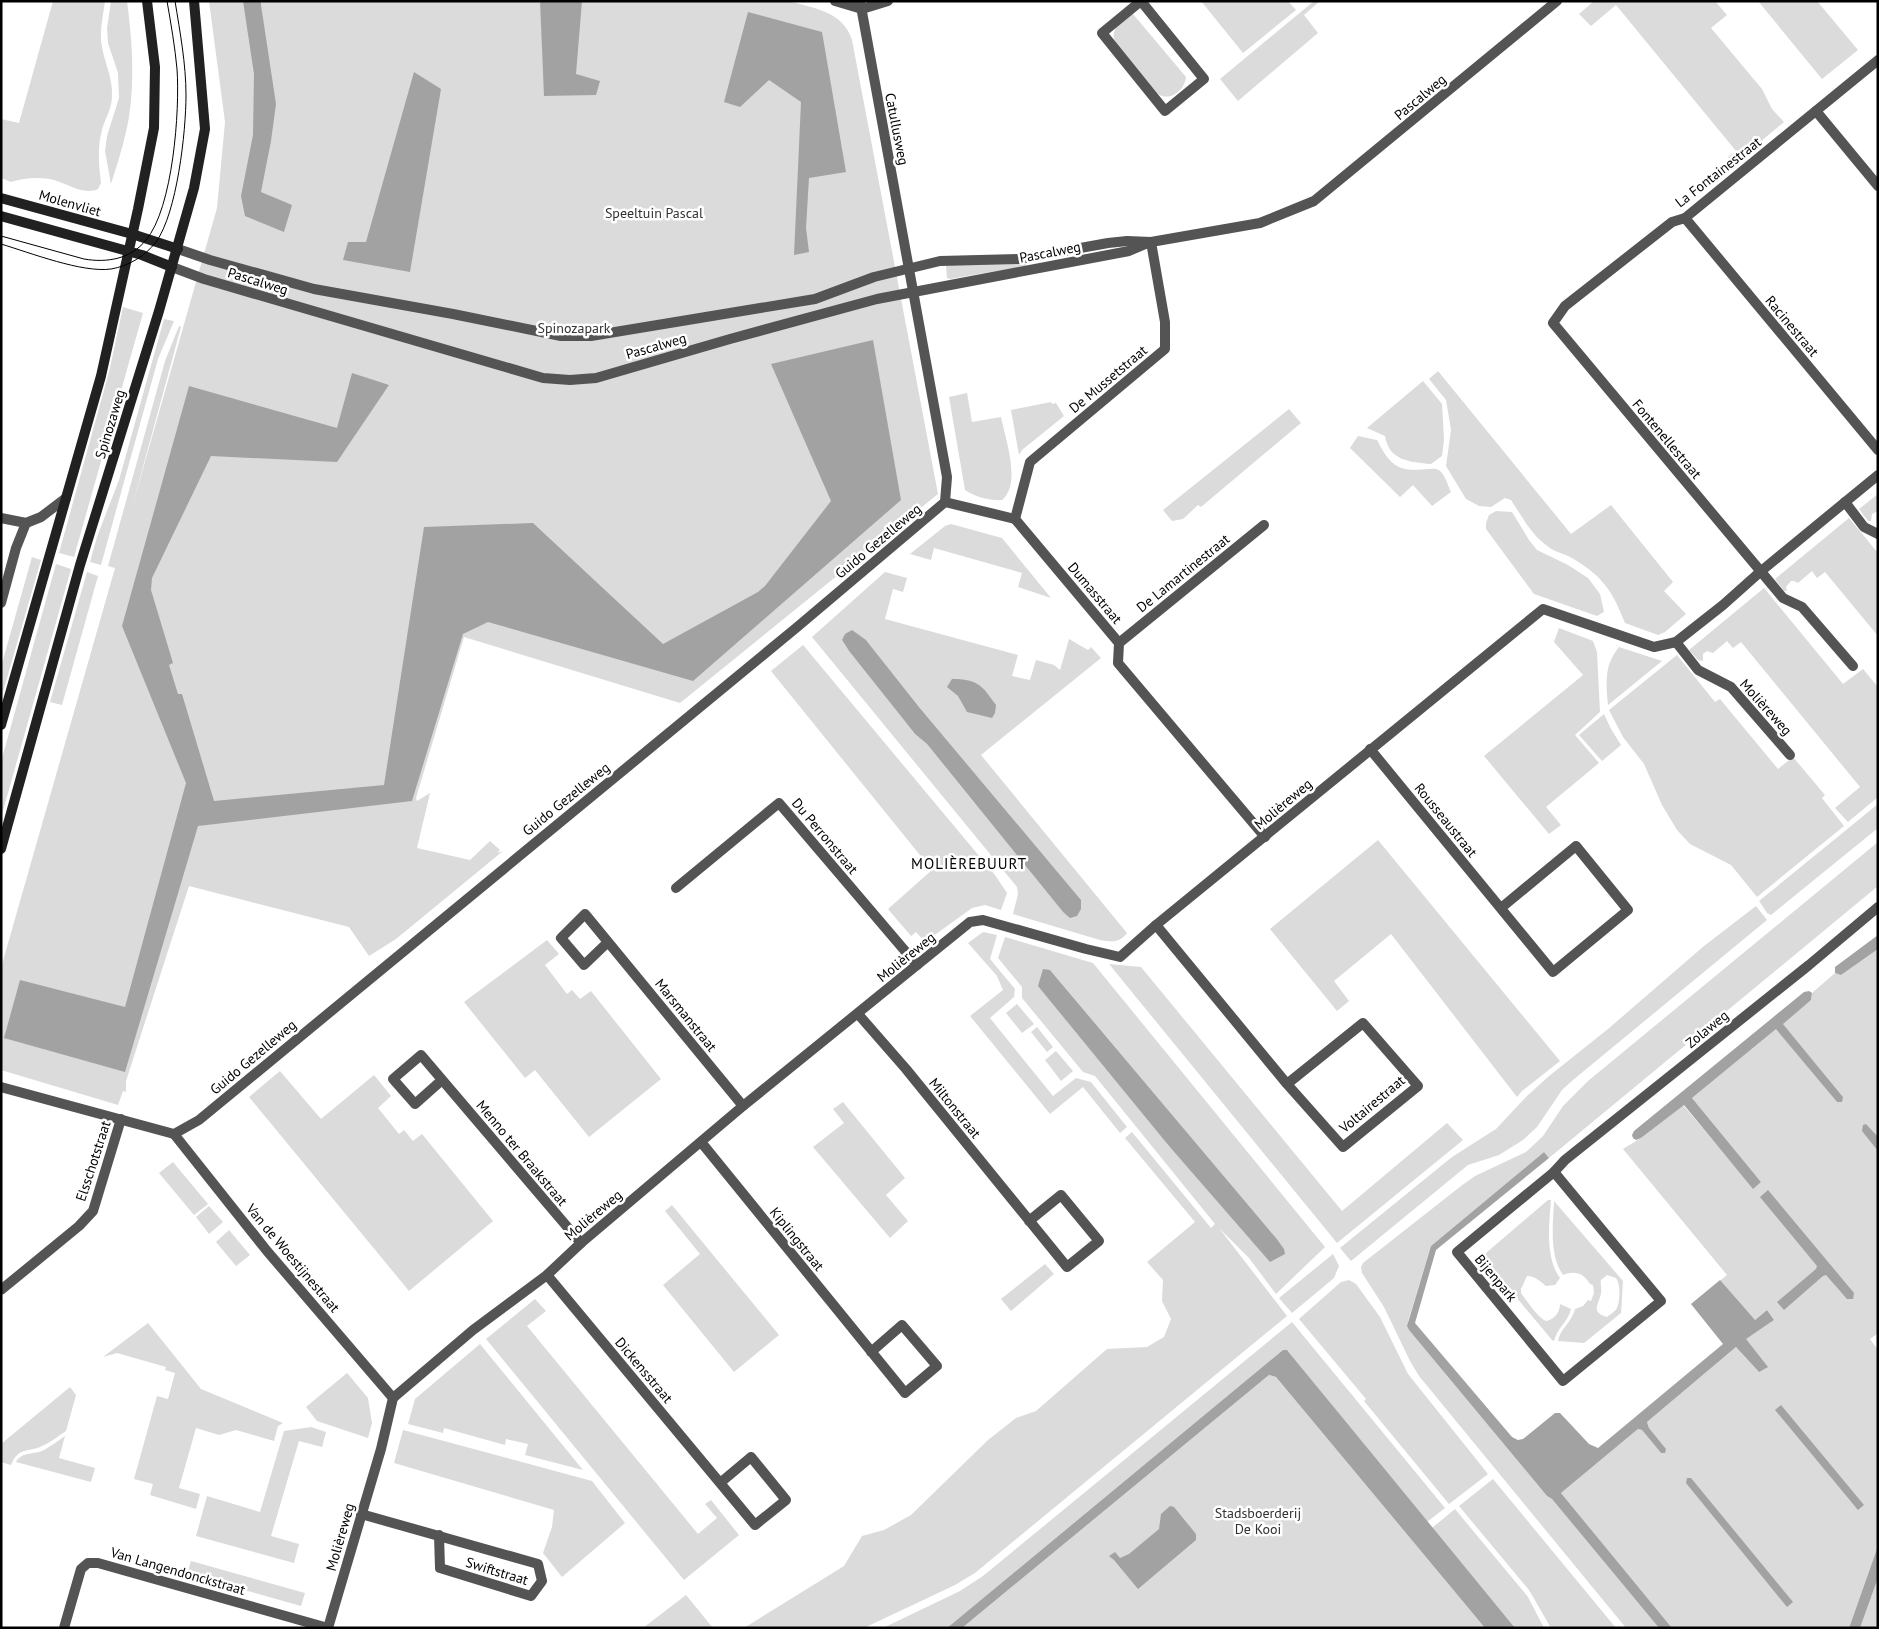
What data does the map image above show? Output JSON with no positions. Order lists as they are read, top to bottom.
{
  "streets": {
    "main road": ["Molenvliet", "Spinozaweg"],
    "street": [
      "Pascalweg",
      "Catullusweg",
      "La Fontainestraat",
      "Racinestraat",
      "De Mussetstraat",
      "Fontenellestraat",
      "Guido Gezelleweg",
      "De Lamartinestraat",
      "Dumasstraat",
      "Molièreweg",
      "Rousseaustraat",
      "Du Perronstraat",
      "Marsmanstraat",
      "Zolaweg",
      "Voltairestraat",
      "Miltonstraat",
      "Menno ter Braakstraat",
      "Elsschotstraat",
      "Kiplingstraat",
      "Van de Woestijnestraat",
      "Bijenpark",
      "Dickensstraat",
      "Van Langendonckstraat",
      "Swiftstraat"
    ]
  },
  "crossings": [
    ["Pascalweg", "Catullusweg"],
    ["Pascalweg", "Molenvliet"],
    ["Pascalweg", "De Mussetstraat"],
    ["Pascalweg", "Spinozaweg"],
    ["La Fontainestraat", "Racinestraat"],
    ["La Fontainestraat", "Fontenellestraat"],
    ["Molenvliet", "Spinozaweg"],
    ["De Mussetstraat", "Dumasstraat"],
    ["Fontenellestraat", "Molièreweg"],
    ["Guido Gezelleweg", "Van de Woestijnestraat"],
    ["De Lamartinestraat", "Dumasstraat"],
    ["Dumasstraat", "Molièreweg"],
    ["Molièreweg", "Rousseaustraat"],
    ["Molièreweg", "Du Perronstraat"],
    ["Molièreweg", "Marsmanstraat"],
    ["Molièreweg", "Voltairestraat"],
    ["Molièreweg", "Miltonstraat"],
    ["Molièreweg", "Menno ter Braakstraat"],
    ["Molièreweg", "Kiplingstraat"],
    ["Molièreweg", "Van de Woestijnestraat"],
    ["Molièreweg", "Dickensstraat"],
    ["Molièreweg", "Van Langendonckstraat"],
    ["Molièreweg", "Swiftstraat"],
    ["Zolaweg", "Bijenpark"]
  ],
  "districts": ["MOLIÈREBUURT"],
  "parks": ["Speeltuin Pascal", "Spinozapark", "Stadsboerderij De Kooi"]
}
